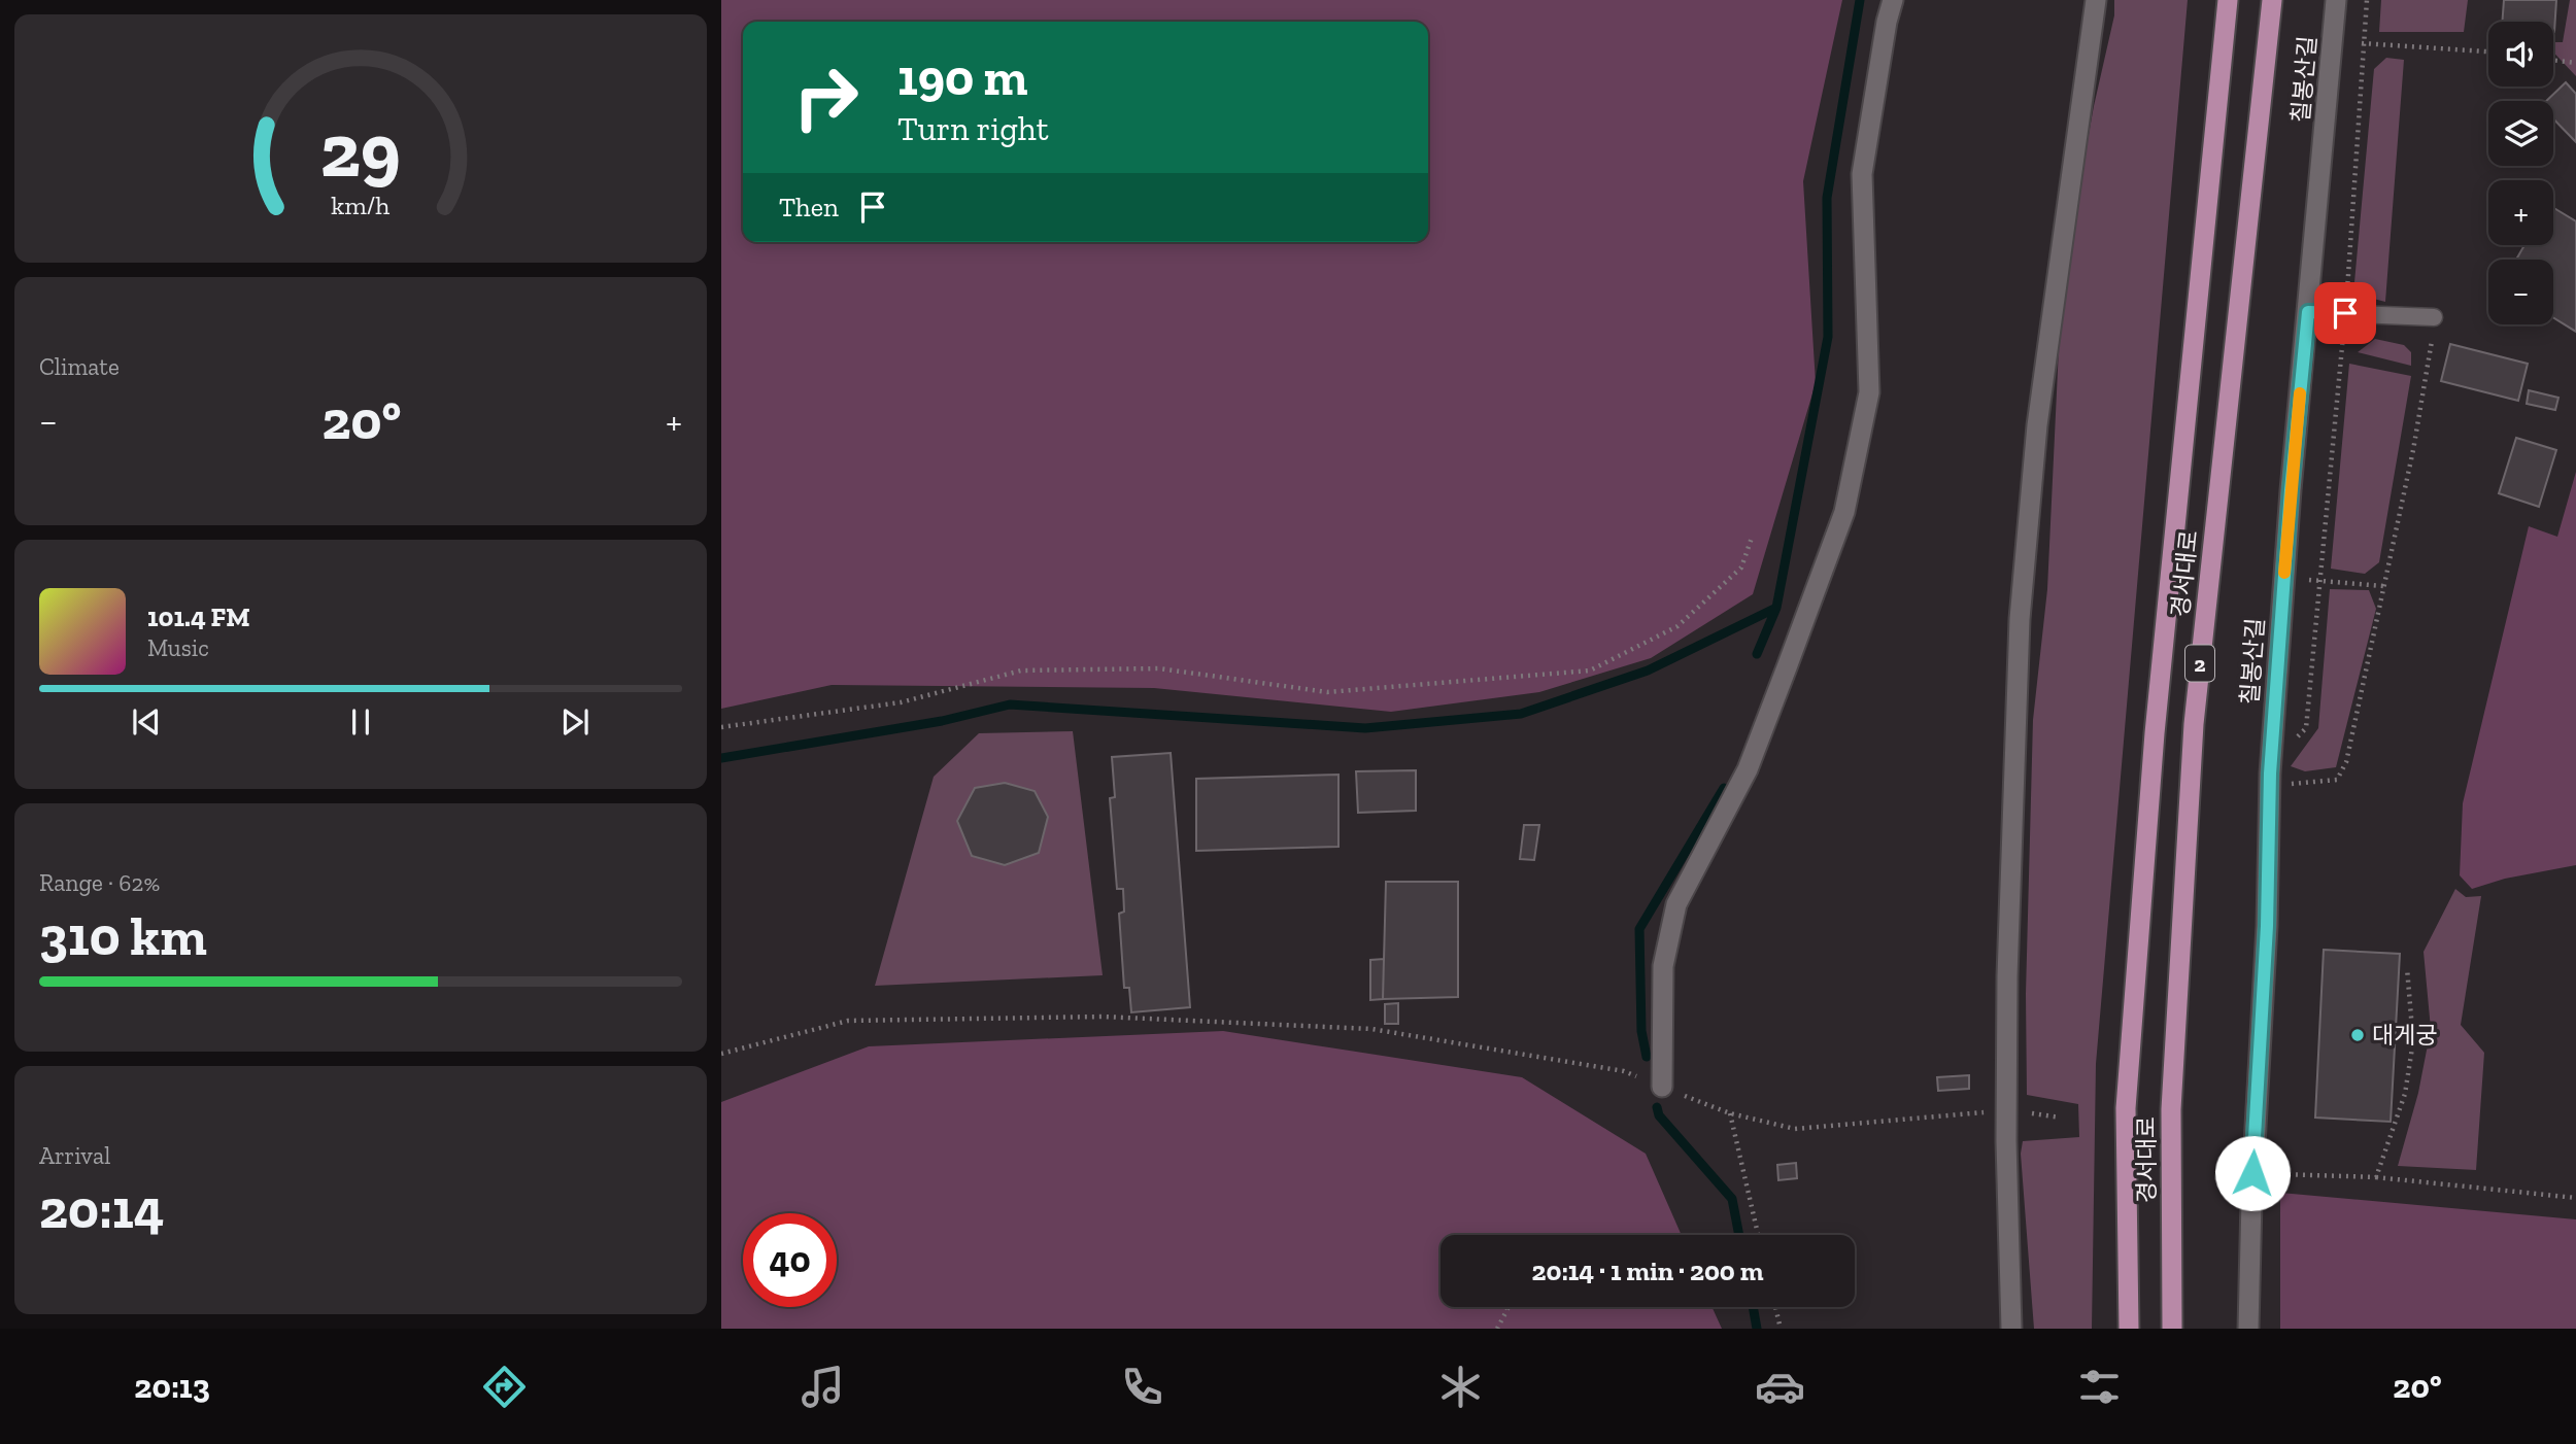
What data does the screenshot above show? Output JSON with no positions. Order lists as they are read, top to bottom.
{
  "streets": {
    "main road": ["경서대로", "2"],
    "street": ["칠봉산길"]
  },
  "places": ["대게궁"],
  "page": {
    "map_buttons": ["+", "−"],
    "turn": ["190 m", "Turn right"],
    "then": "Then",
    "tile": [
      "Climate",
      ["Range · 62%", "310 km"],
      ["Arrival", "20:14"]
    ],
    "heat": ["−", "20°", "+"],
    "song": ["101.4 FM", "Music"],
    "limit": "40",
    "trip": "20:14 · 1 min · 200 m",
    "tabs": ["20:13", "20°"],
    "gauge": ["29", "km/h"]
  }
}
